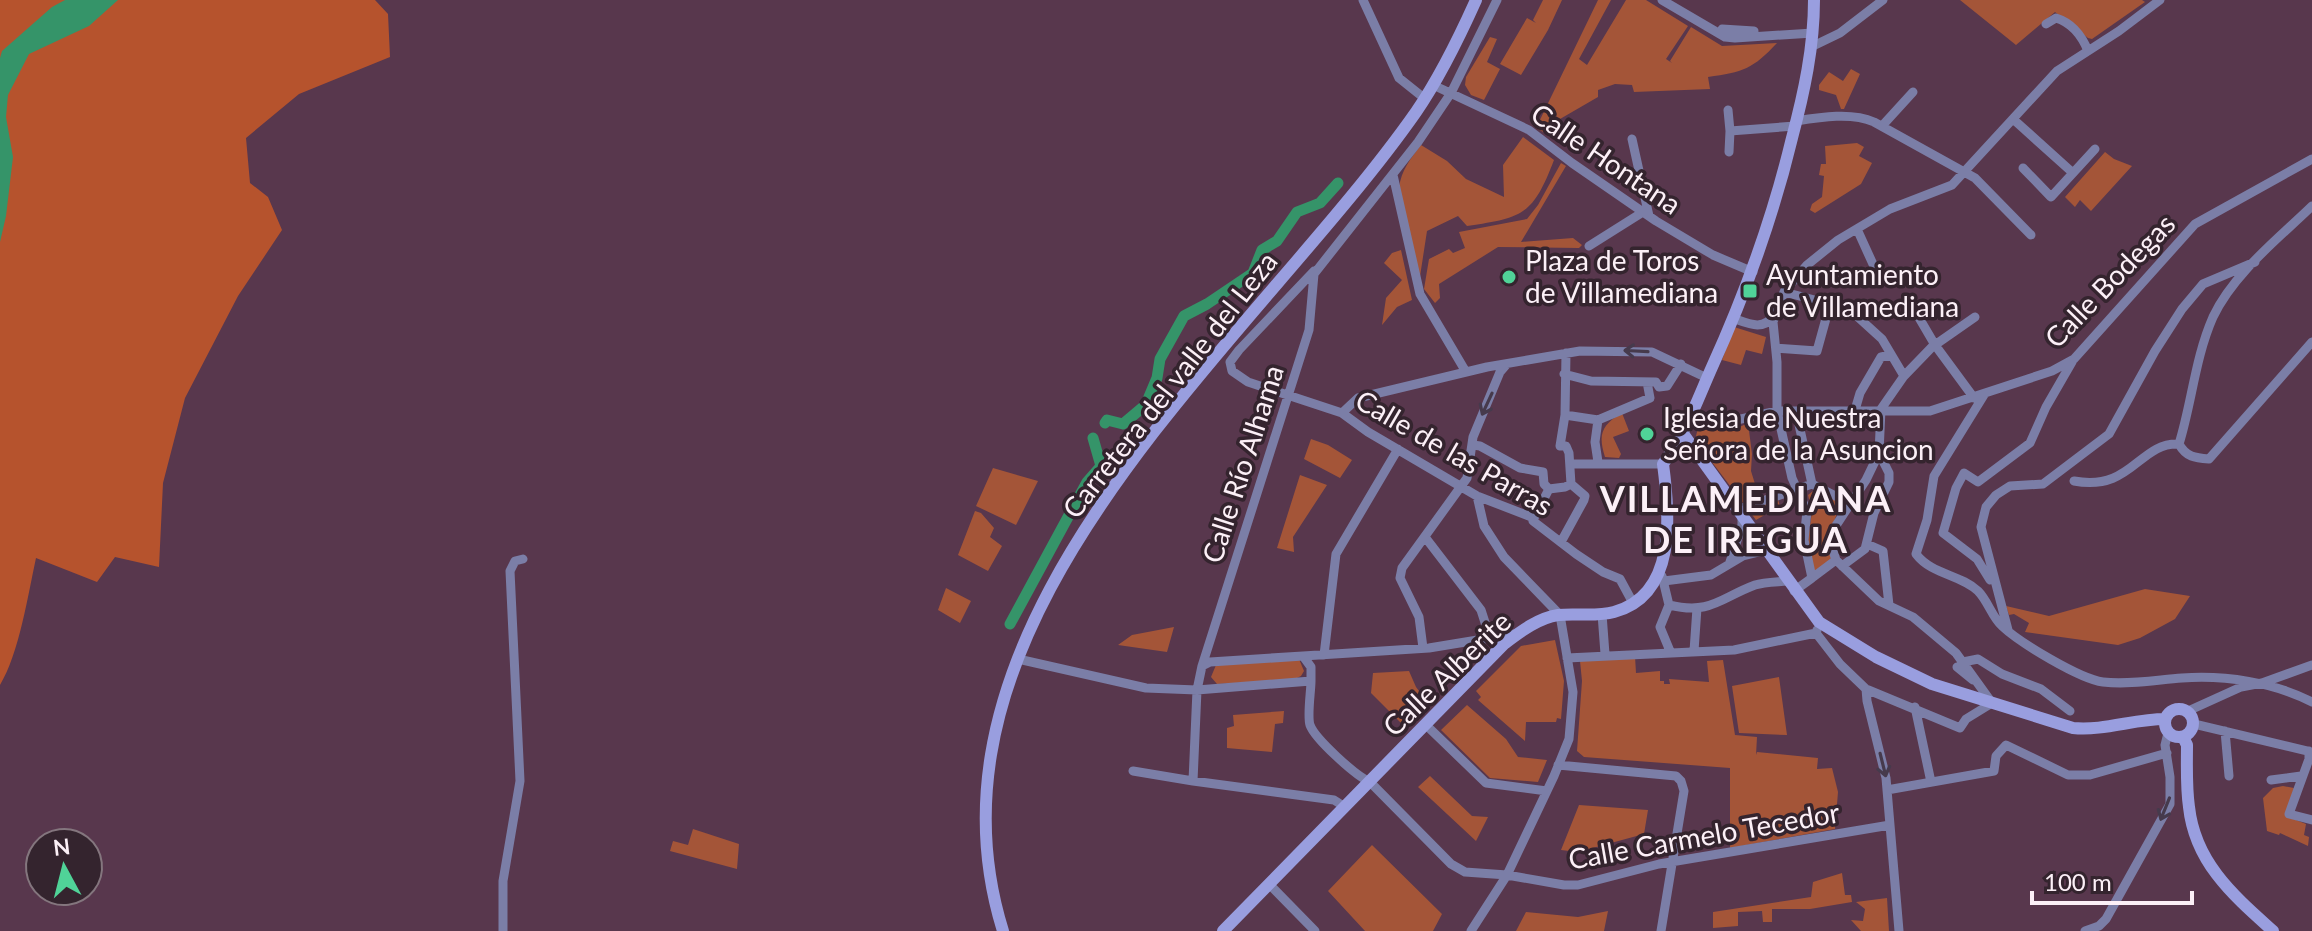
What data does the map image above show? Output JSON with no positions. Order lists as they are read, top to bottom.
{
  "streets": {
    "main road": ["Carretera del valle del Leza", "Calle Alberite"],
    "street": [
      "Calle Hontana",
      "Calle Bodegas",
      "Calle de las Parras",
      "Calle Río Alhama",
      "Calle Carmelo Tecedor"
    ]
  },
  "crossings": [
    ["Calle Hontana", "Carretera del valle del Leza"],
    ["Calle de las Parras", "Calle Río Alhama"],
    ["Calle de las Parras", "Calle Alberite"],
    ["Calle Alberite", "Calle Carmelo Tecedor"]
  ],
  "districts": ["VILLAMEDIANA DE IREGUA"],
  "places": {
    "other": ["Plaza de Toros de Villamediana", "Iglesia de Nuestra Señora de la Asuncion"],
    "transit": ["Ayuntamiento de Villamediana"]
  },
  "scale_bar": "100 m",
  "north": "top"
}
